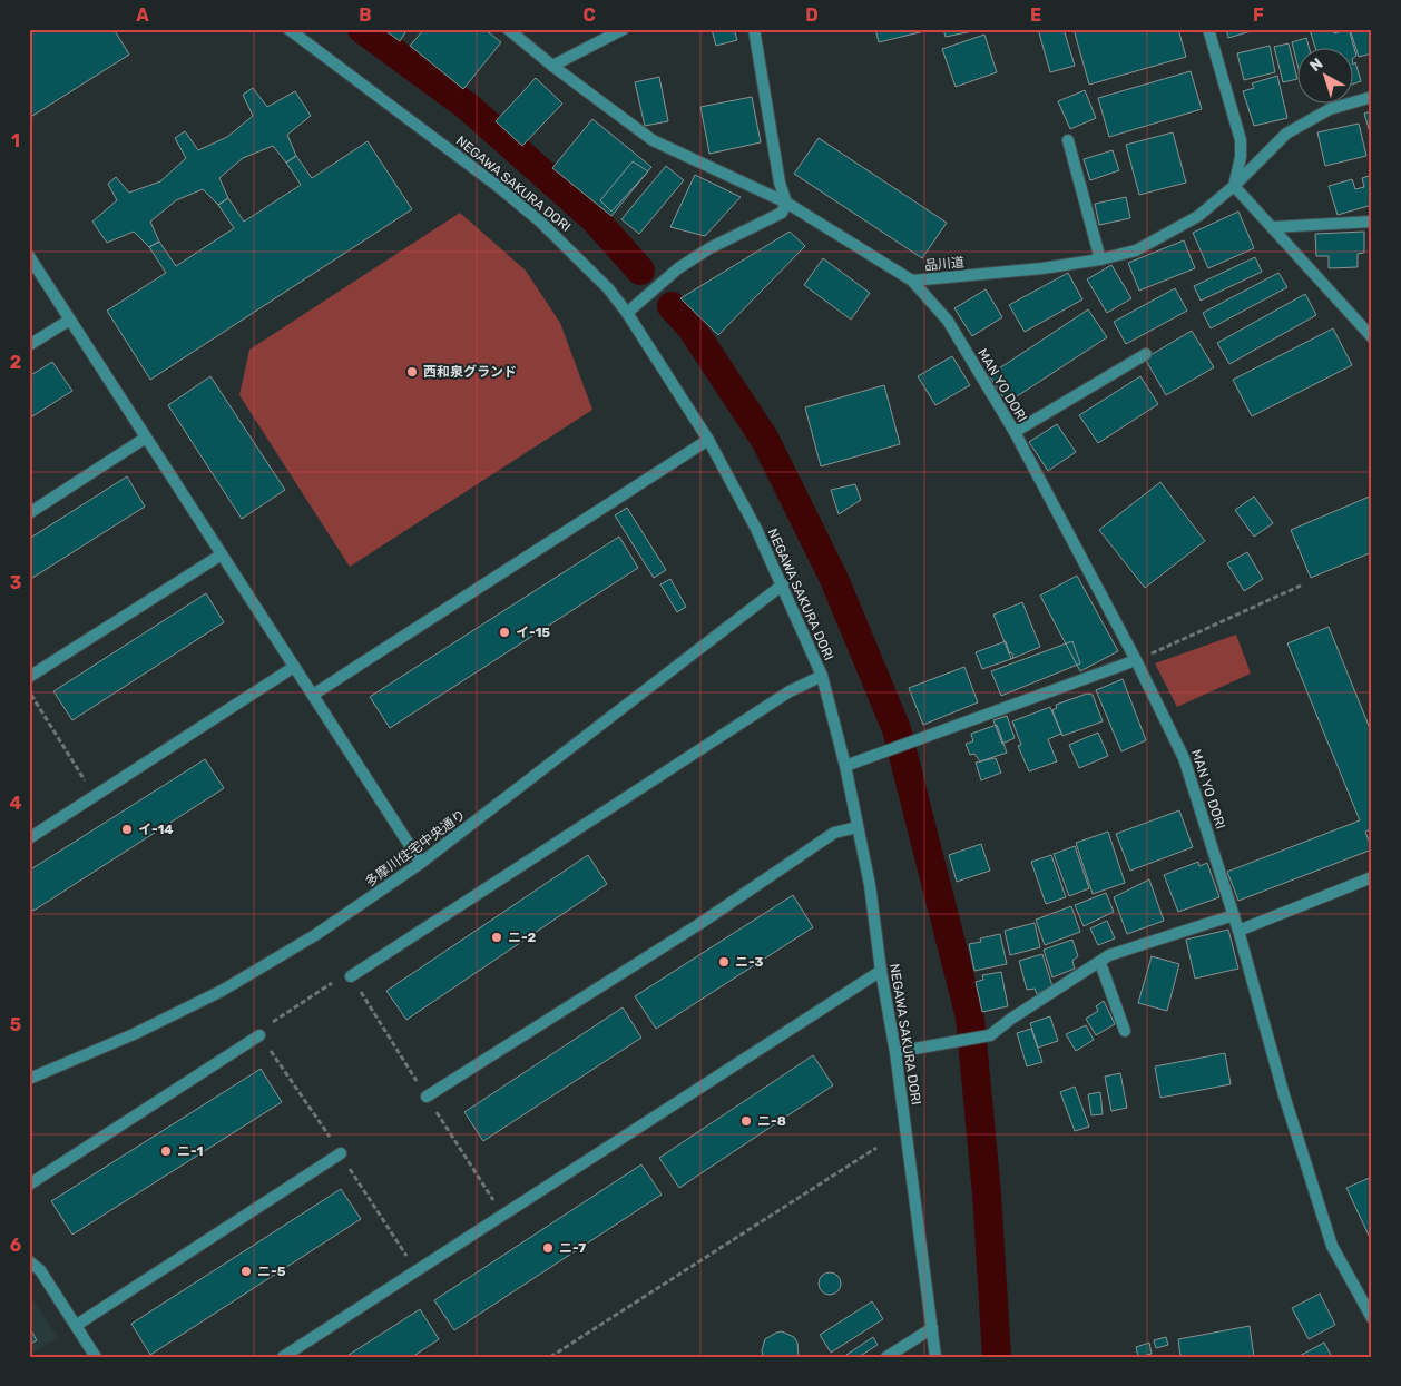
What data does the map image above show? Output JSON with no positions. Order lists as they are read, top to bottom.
{
  "streets": {
    "street": [
      "NEGAWA SAKURA DORI",
      "品川道",
      "MAN YO DORI",
      "多摩川住宅中央通り"
    ]
  },
  "crossings": [
    ["NEGAWA SAKURA DORI", "多摩川住宅中央通り"],
    ["品川道", "MAN YO DORI"]
  ],
  "places": [
    "西和泉グランド",
    "イ-15",
    "イ-14",
    "ニ-2",
    "ニ-3",
    "ニ-8",
    "ニ-1",
    "ニ-7",
    "ニ-5"
  ],
  "north": "top left",
  "grid": {
    "columns": [
      "A",
      "B",
      "C",
      "D",
      "E",
      "F"
    ],
    "rows": [
      "1",
      "2",
      "3",
      "4",
      "5",
      "6"
    ]
  }
}
